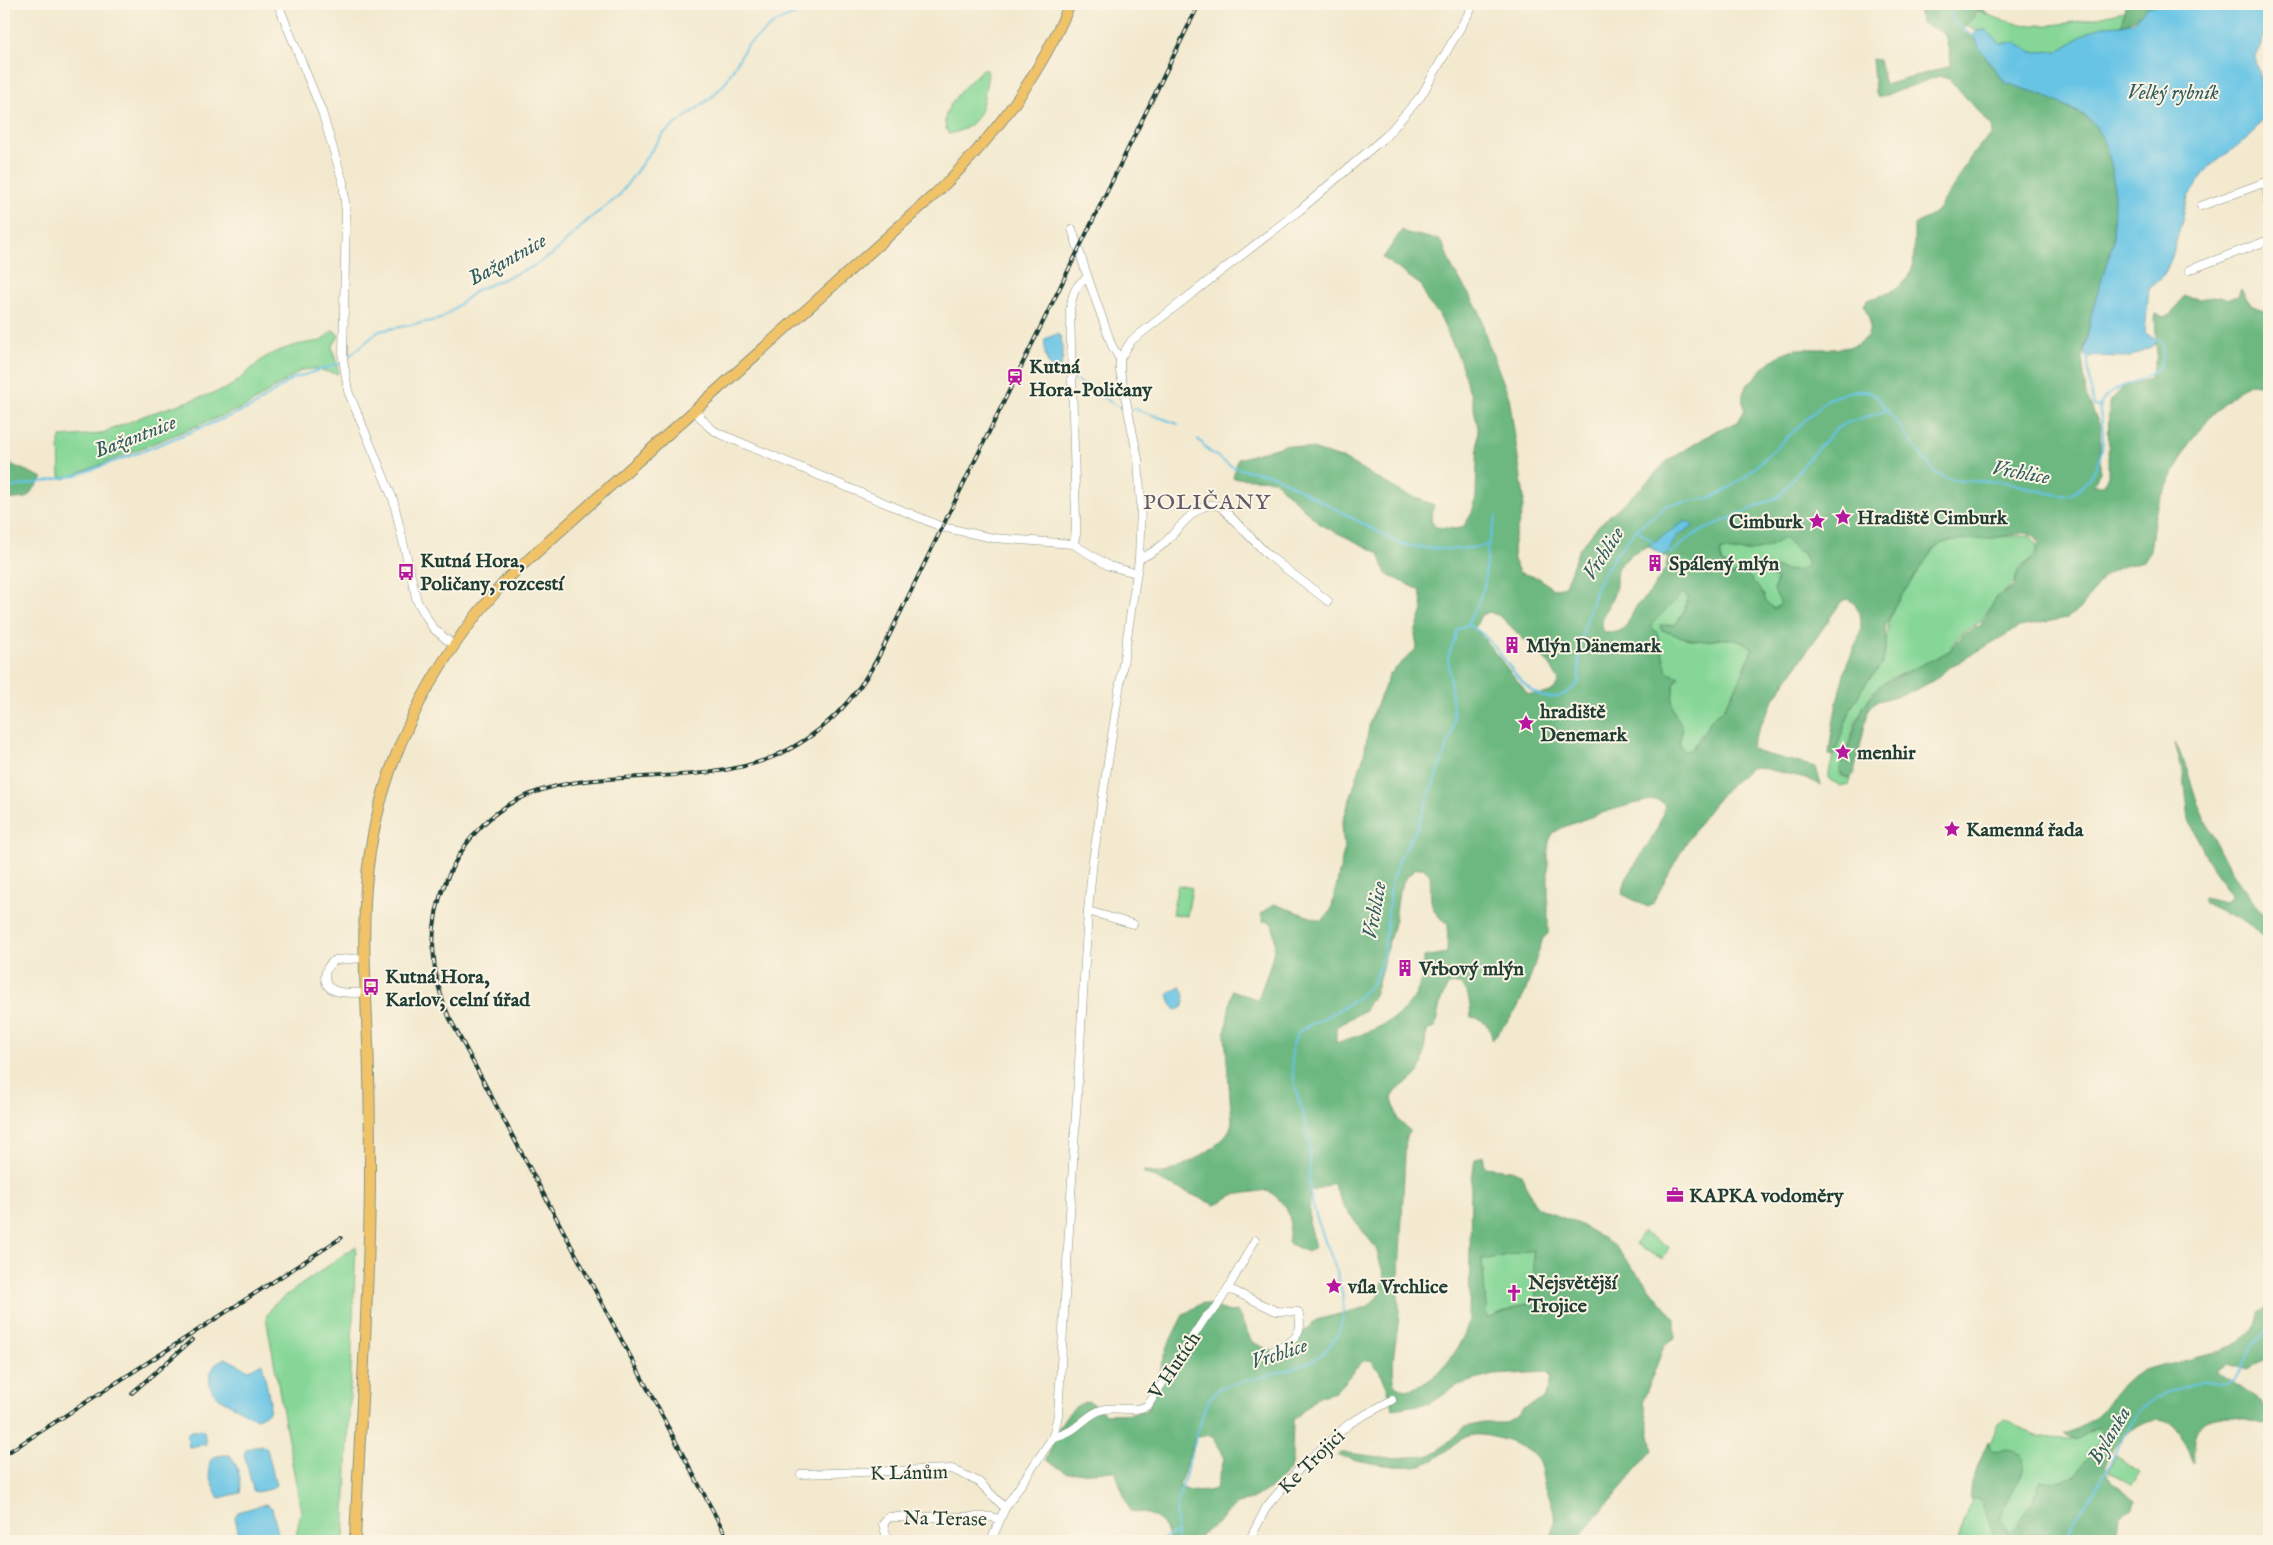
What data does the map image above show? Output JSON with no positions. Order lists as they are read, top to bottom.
{
  "streets": {
    "street": [
      "V Hutích",
      "Ke Trojici",
      "K Lánům",
      "Na Terase"
    ]
  },
  "districts": ["POLIČANY"],
  "water": [
    "Velký rybník",
    "Bažantnice",
    "Vrchlice",
    "Bylanka"
  ],
  "places": {
    "station": ["Kutná Hora-Poličany"],
    "place": [
      "Hradiště Cimburk",
      "Cimburk",
      "hradiště Denemark",
      "menhir",
      "Kamenná řada",
      "víla Vrchlice"
    ],
    "building": ["Spálený mlýn", "Mlýn Dänemark", "Vrbový mlýn"],
    "bus stop": ["Kutná Hora, Poličany, rozcestí", "Kutná Hora, Karlov, celní úřad"],
    "office": ["KAPKA vodoměry"],
    "church": ["Nejsvětější Trojice"]
  }
}
